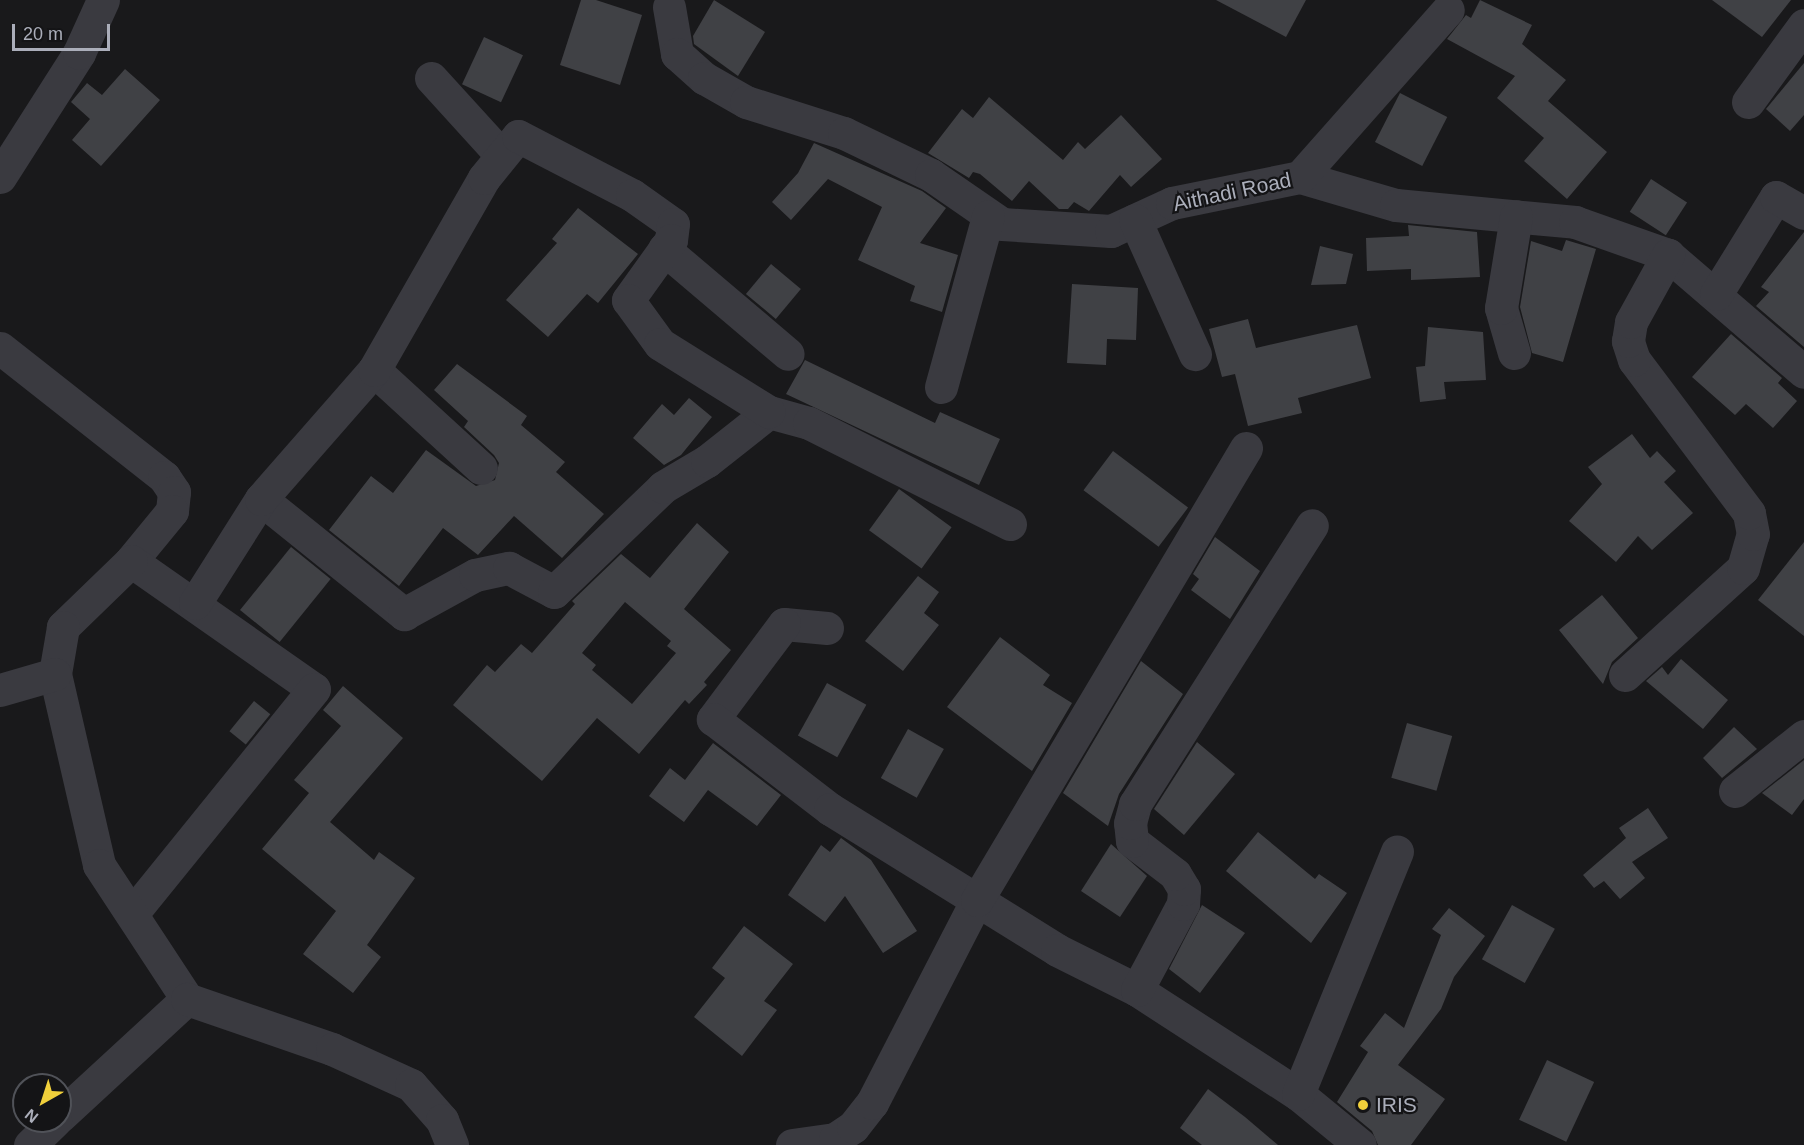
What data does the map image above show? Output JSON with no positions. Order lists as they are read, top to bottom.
{
  "streets": {
    "street": ["Aithadi Road"]
  },
  "places": ["IRIS"],
  "scale_bar": "20 m",
  "north": "bottom left"
}
